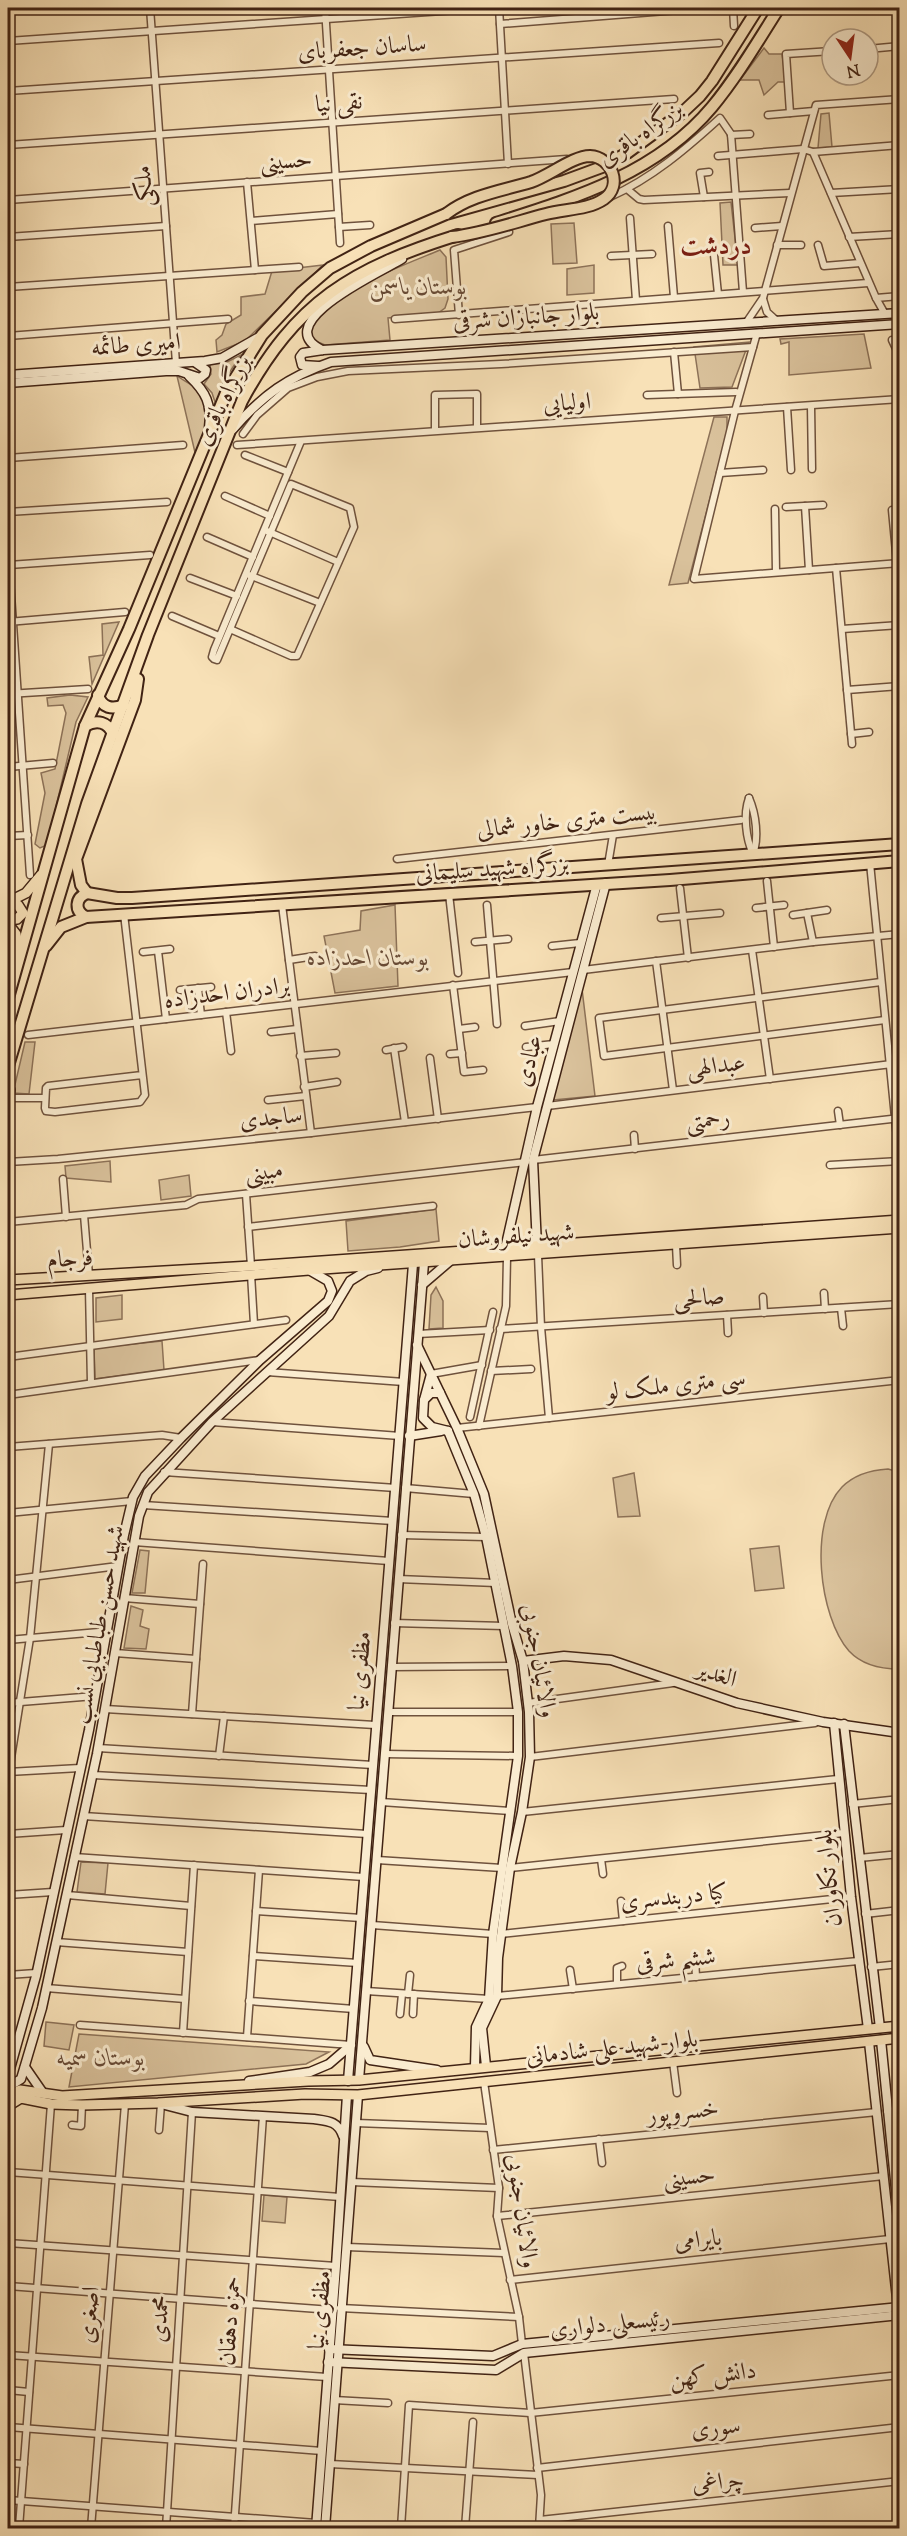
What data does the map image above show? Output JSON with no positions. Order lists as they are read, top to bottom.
{
  "streets": {
    "highway": ["بزرگراه باقری", "بزرگراه شهید سلیمانی"],
    "main road": [
      "بلوار جانبازان شرقی",
      "امیری طائمه",
      "عبادی",
      "شهید نیلفروشان",
      "فرجام",
      "شهید حسن طباطبایی نسب",
      "والائیان جنوبی",
      "مظفری نیا",
      "الغدیر",
      "بلوار تکاوران",
      "بلوار شهید علی شادمانی",
      "رئیسعلی دلواری"
    ],
    "street": [
      "ساسان جعفربای",
      "نقی نیا",
      "حسینی",
      "ملکی",
      "اولیایی",
      "بیست متری خاور شمالی",
      "برادران احدزاده",
      "عبدالهی",
      "ساجدی",
      "رحمتی",
      "مبینی",
      "صالحی",
      "سی متری ملک لو",
      "کیا دربندسری",
      "ششم شرقی",
      "خسروپور",
      "بایرامی",
      "اصغری",
      "محمدی",
      "حمزه دهقان",
      "دانش کهن",
      "سوری",
      "چراغی"
    ]
  },
  "crossings": [
    ["ساسان جعفربای", "ملکی"],
    ["نقی نیا", "ملکی"],
    ["بزرگراه باقری", "بلوار جانبازان شرقی"],
    ["بزرگراه باقری", "امیری طائمه"],
    ["بزرگراه باقری", "بزرگراه شهید سلیمانی"],
    ["حسینی", "ملکی"],
    ["حسینی", "والائیان جنوبی"],
    ["ملکی", "امیری طائمه"],
    ["بزرگراه شهید سلیمانی", "عبادی"],
    ["برادران احدزاده", "عبادی"],
    ["عبادی", "عبدالهی"],
    ["عبادی", "ساجدی"],
    ["عبادی", "رحمتی"],
    ["عبادی", "مبینی"],
    ["عبادی", "شهید نیلفروشان"],
    ["عبادی", "صالحی"],
    ["عبادی", "سی متری ملک لو"],
    ["عبدالهی", "ساجدی"],
    ["رحمتی", "مبینی"],
    ["شهید نیلفروشان", "فرجام"],
    ["شهید نیلفروشان", "شهید حسن طباطبایی نسب"],
    ["شهید نیلفروشان", "مظفری نیا"],
    ["سی متری ملک لو", "والائیان جنوبی"],
    ["والائیان جنوبی", "مظفری نیا"],
    ["والائیان جنوبی", "الغدیر"],
    ["والائیان جنوبی", "کیا دربندسری"],
    ["والائیان جنوبی", "ششم شرقی"],
    ["والائیان جنوبی", "بلوار شهید علی شادمانی"],
    ["والائیان جنوبی", "خسروپور"],
    ["والائیان جنوبی", "بایرامی"],
    ["والائیان جنوبی", "رئیسعلی دلواری"],
    ["والائیان جنوبی", "دانش کهن"],
    ["والائیان جنوبی", "سوری"],
    ["والائیان جنوبی", "چراغی"],
    ["مظفری نیا", "کیا دربندسری"],
    ["مظفری نیا", "ششم شرقی"],
    ["مظفری نیا", "بلوار شهید علی شادمانی"],
    ["مظفری نیا", "رئیسعلی دلواری"],
    ["مظفری نیا", "سوری"],
    ["الغدیر", "بلوار تکاوران"],
    ["بلوار تکاوران", "کیا دربندسری"],
    ["بلوار تکاوران", "ششم شرقی"],
    ["بلوار تکاوران", "بلوار شهید علی شادمانی"],
    ["بلوار شهید علی شادمانی", "اصغری"],
    ["دانش کهن", "سوری"]
  ],
  "districts": ["دردشت"],
  "parks": ["بوستان یاسمن", "بوستان احدزاده", "بوستان سمیه"],
  "north": "bottom"
}
